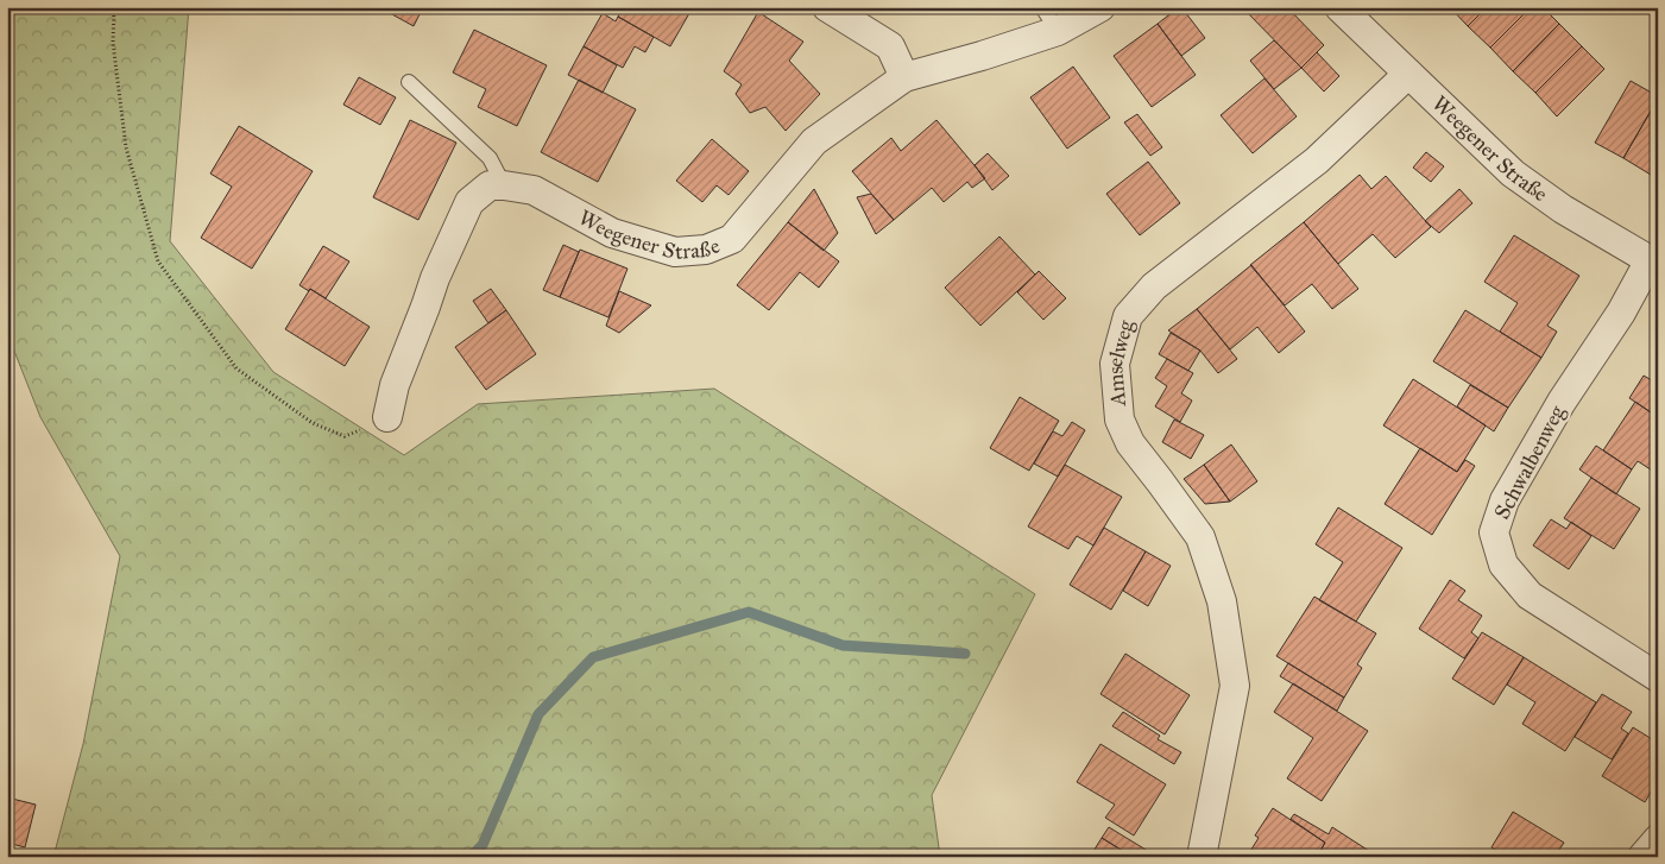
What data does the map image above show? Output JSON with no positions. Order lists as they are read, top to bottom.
{
  "streets": {
    "street": ["Weegener Straße", "Amselweg", "Schwalbenweg"]
  },
  "crossings": [
    ["Weegener Straße", "Amselweg"],
    ["Weegener Straße", "Schwalbenweg"]
  ]
}
